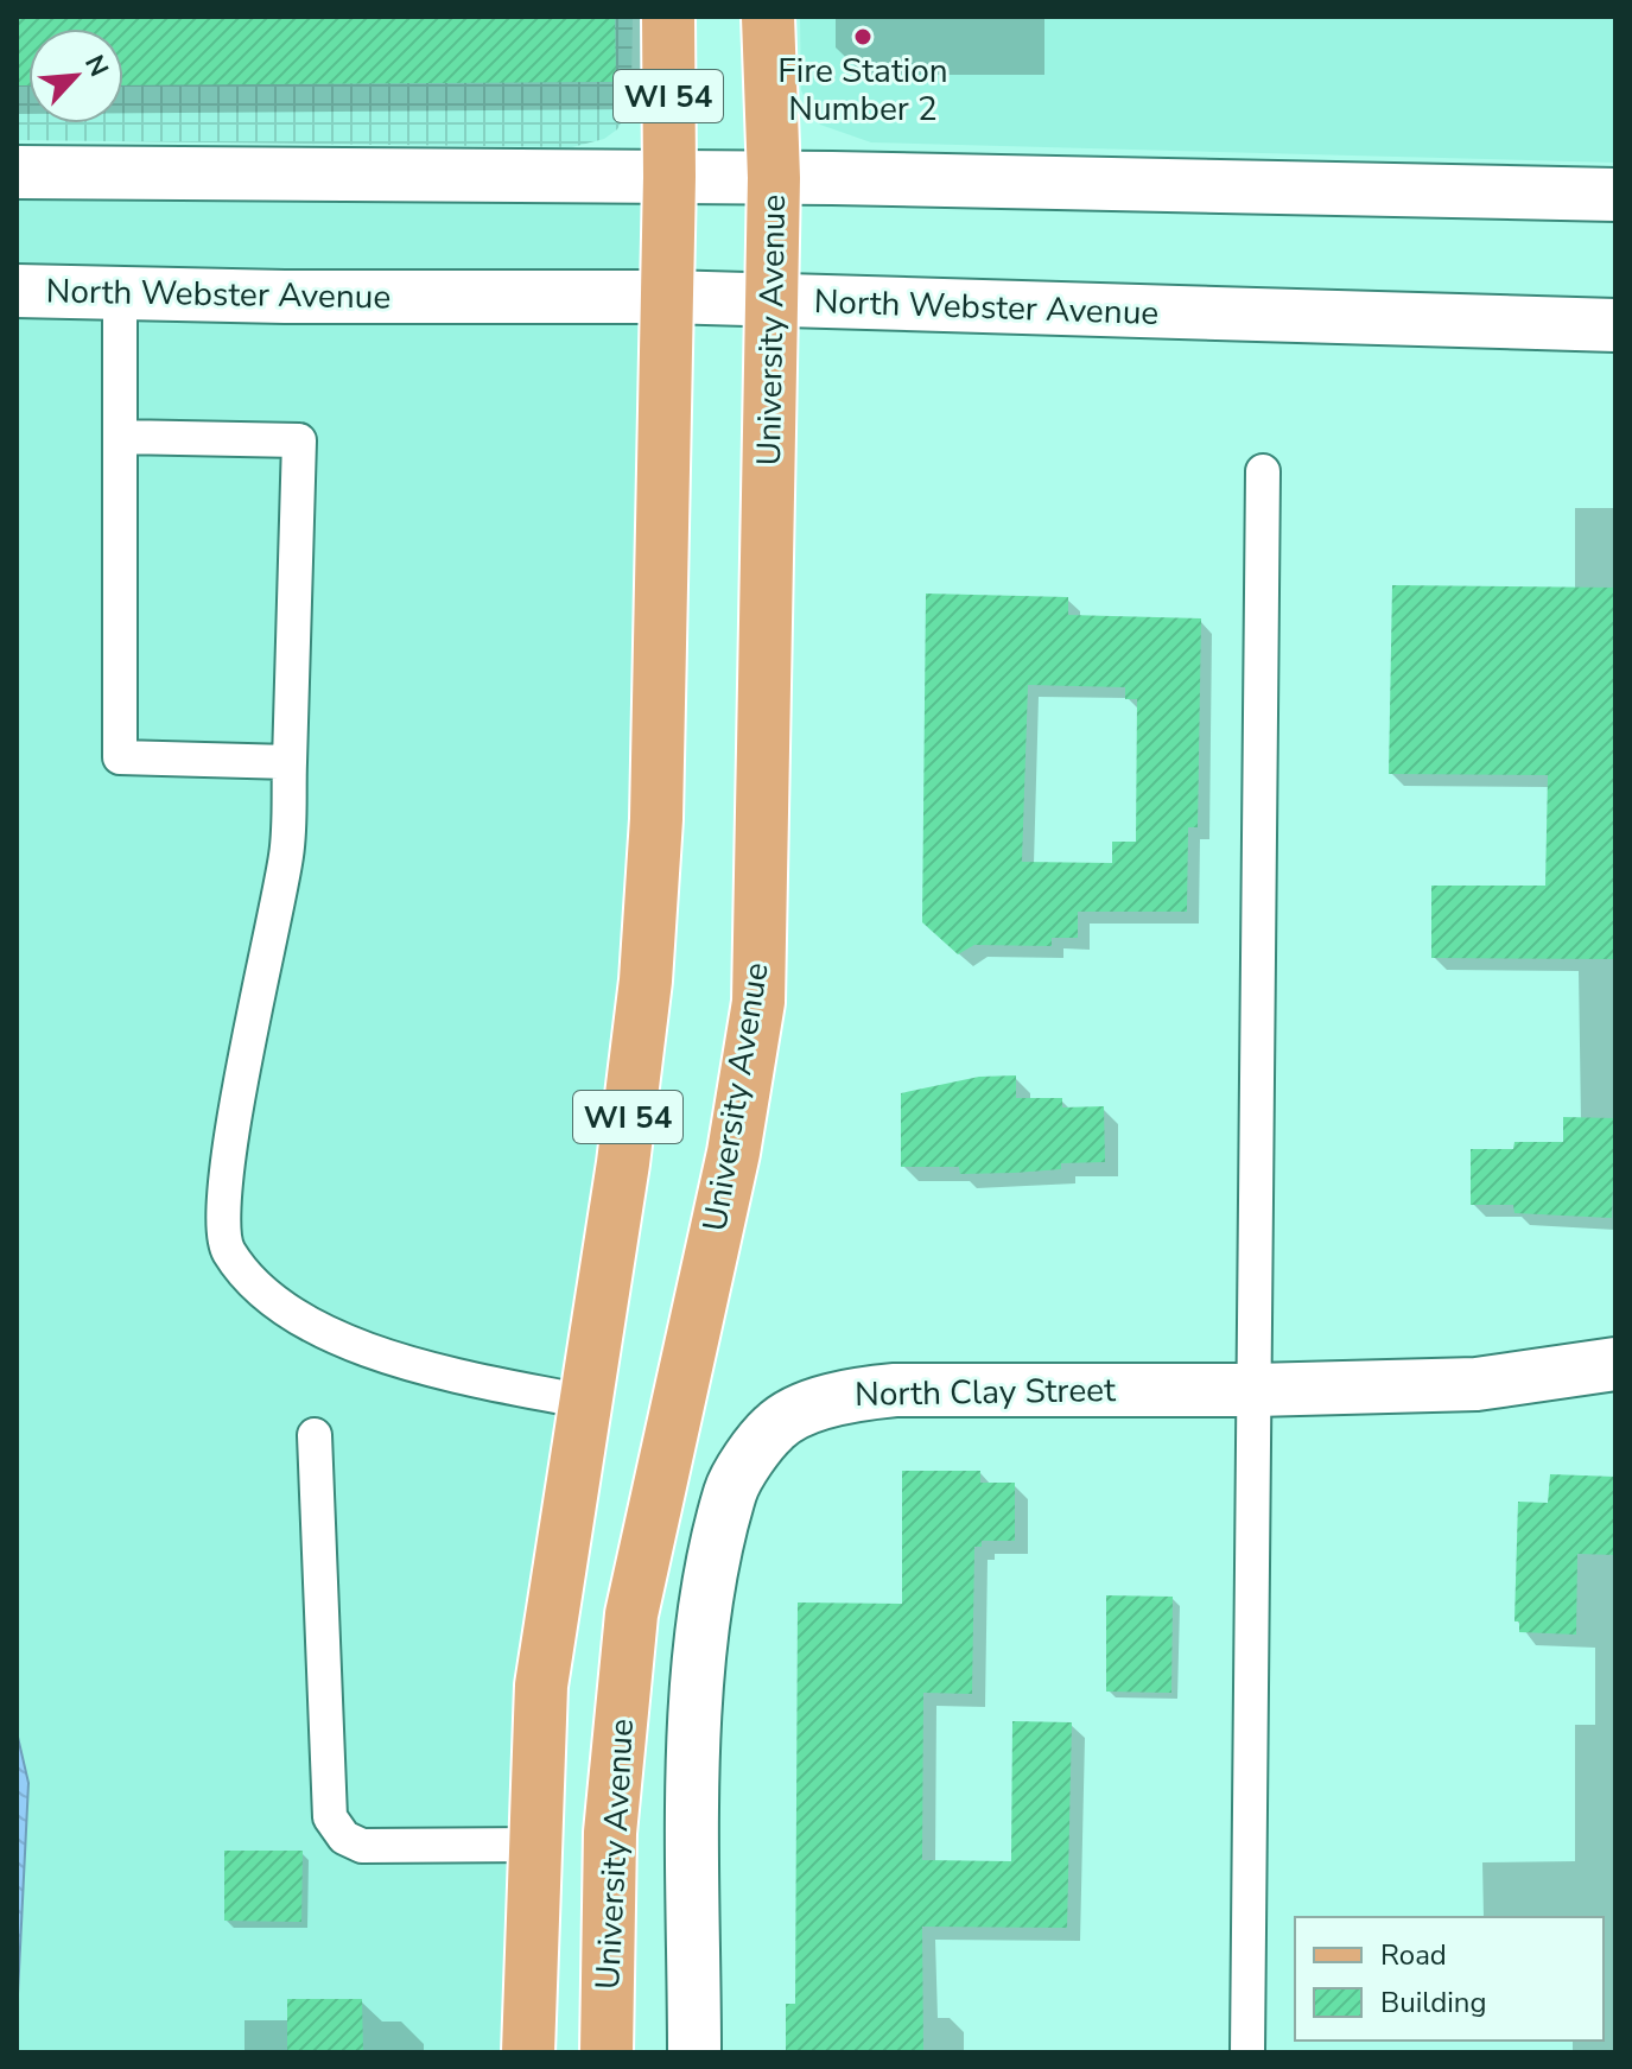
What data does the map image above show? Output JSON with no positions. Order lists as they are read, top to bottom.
{
  "streets": {
    "main road": [
      "WI 54",
      "North Webster Avenue",
      "University Avenue",
      "North Clay Street"
    ]
  },
  "crossings": [
    ["WI 54", "North Webster Avenue"],
    ["North Webster Avenue", "University Avenue"]
  ],
  "places": ["Fire Station Number 2"],
  "legend": ["Road", "Building"],
  "north": "top right"
}
